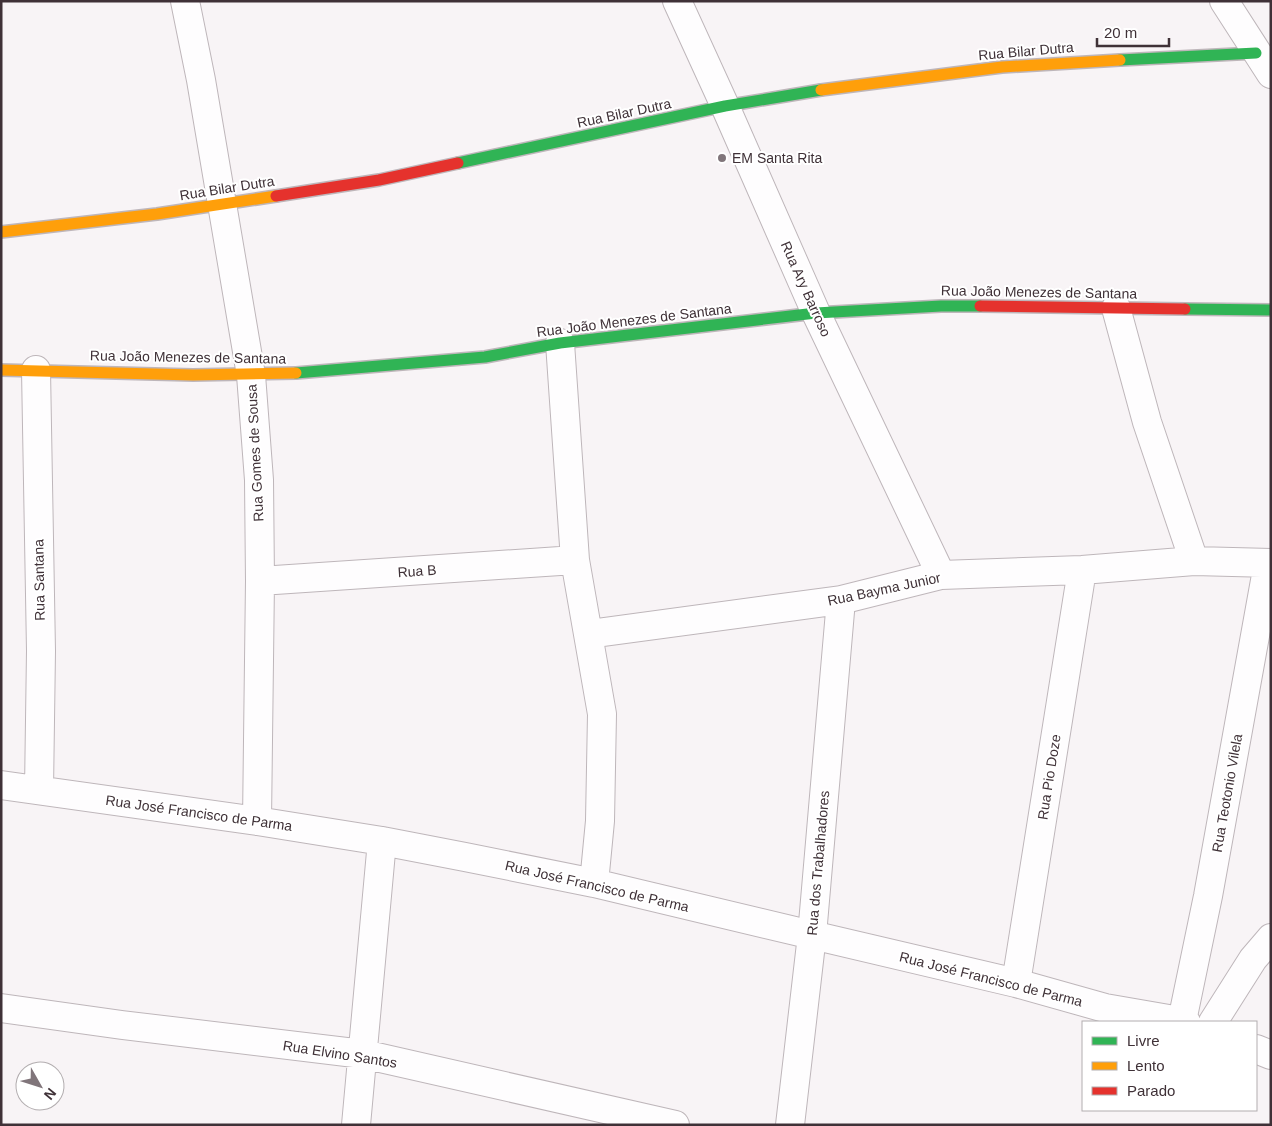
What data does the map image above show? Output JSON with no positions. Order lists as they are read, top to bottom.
{
  "streets": {
    "street": [
      "Rua Bilar Dutra",
      "Rua Ary Barroso",
      "Rua João Menezes de Santana",
      "Rua Gomes de Sousa",
      "Rua B",
      "Rua Santana",
      "Rua Bayma Junior",
      "Rua Pio Doze",
      "Rua Teotonio Vilela",
      "Rua José Francisco de Parma",
      "Rua dos Trabalhadores",
      "Rua Elvino Santos"
    ]
  },
  "crossings": [
    ["Rua Bilar Dutra", "Rua Ary Barroso"],
    ["Rua Bilar Dutra", "Rua Gomes de Sousa"],
    ["Rua Ary Barroso", "Rua João Menezes de Santana"],
    ["Rua Ary Barroso", "Rua Bayma Junior"],
    ["Rua João Menezes de Santana", "Rua Gomes de Sousa"],
    ["Rua João Menezes de Santana", "Rua Santana"],
    ["Rua Gomes de Sousa", "Rua B"],
    ["Rua Gomes de Sousa", "Rua José Francisco de Parma"],
    ["Rua Santana", "Rua José Francisco de Parma"],
    ["Rua Bayma Junior", "Rua Pio Doze"],
    ["Rua Bayma Junior", "Rua Teotonio Vilela"],
    ["Rua Bayma Junior", "Rua dos Trabalhadores"],
    ["Rua Pio Doze", "Rua José Francisco de Parma"],
    ["Rua José Francisco de Parma", "Rua dos Trabalhadores"]
  ],
  "places": ["EM Santa Rita"],
  "legend": ["Livre", "Lento", "Parado"],
  "scale_bar": "20 m",
  "north": "bottom right"
}
